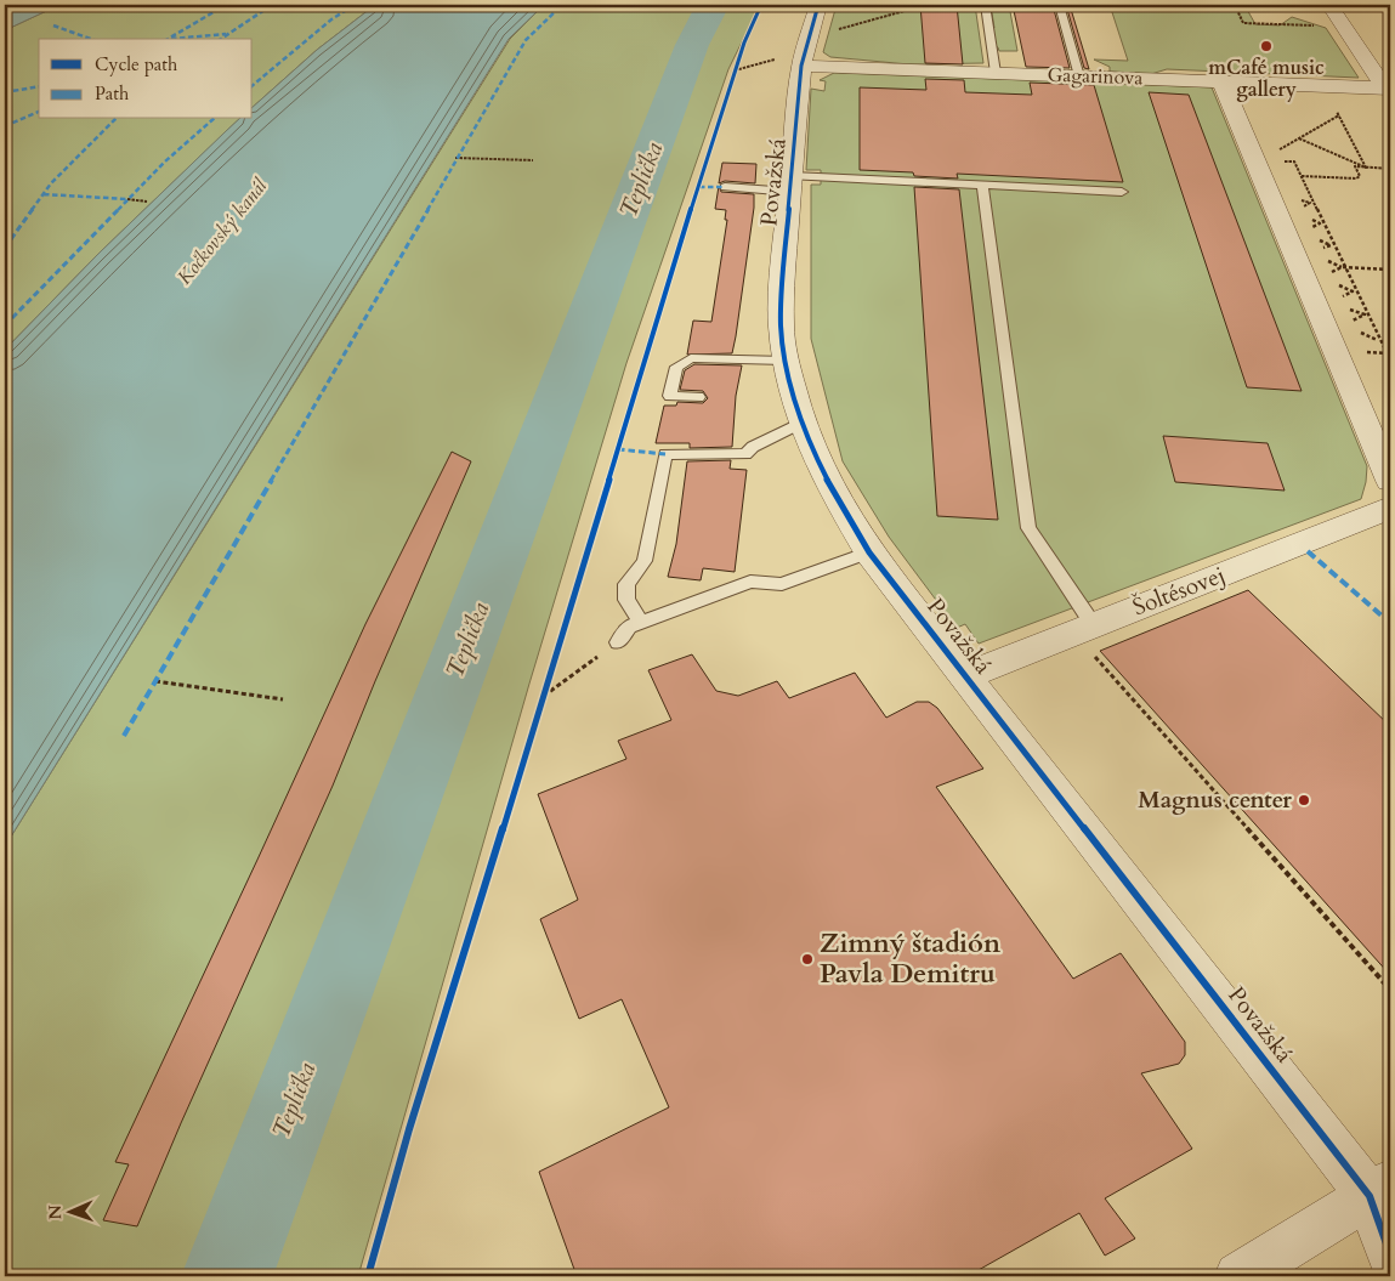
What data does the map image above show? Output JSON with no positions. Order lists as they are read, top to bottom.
{
  "streets": {
    "street": ["Gagarinova", "Považská", "Šoltésovej"]
  },
  "crossings": [
    ["Gagarinova", "Považská"],
    ["Považská", "Šoltésovej"]
  ],
  "water": ["Teplička", "Kočkovský kanál"],
  "places": ["mCafé music gallery", "Magnus center", "Zimný štadión Pavla Demitru"],
  "legend": ["Cycle path", "Path"],
  "north": "left"
}
